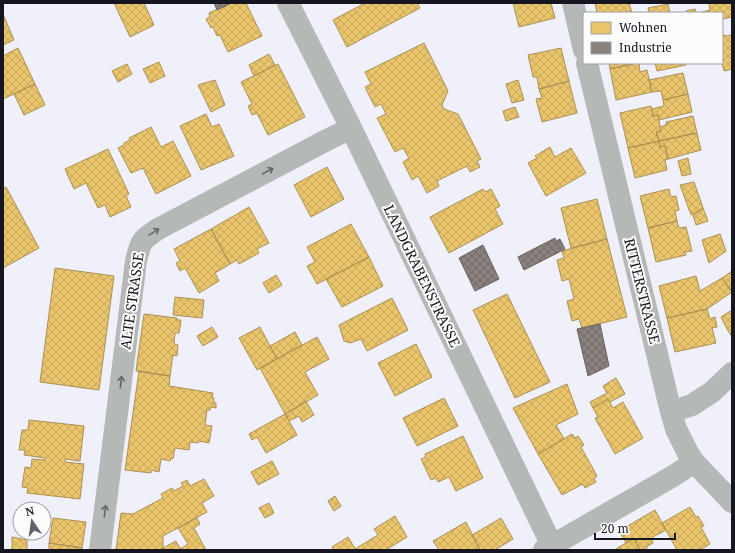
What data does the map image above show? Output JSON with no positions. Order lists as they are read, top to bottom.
{
  "streets": {
    "street": ["LANDGRABENSTRASSE", "RITTERSTRASSE", "ALTE STRASSE"]
  },
  "crossings": [
    ["LANDGRABENSTRASSE", "ALTE STRASSE"]
  ],
  "one_way": ["ALTE STRASSE"],
  "legend": ["Wohnen", "Industrie"],
  "scale_bar": "20 m",
  "north": "top"
}
